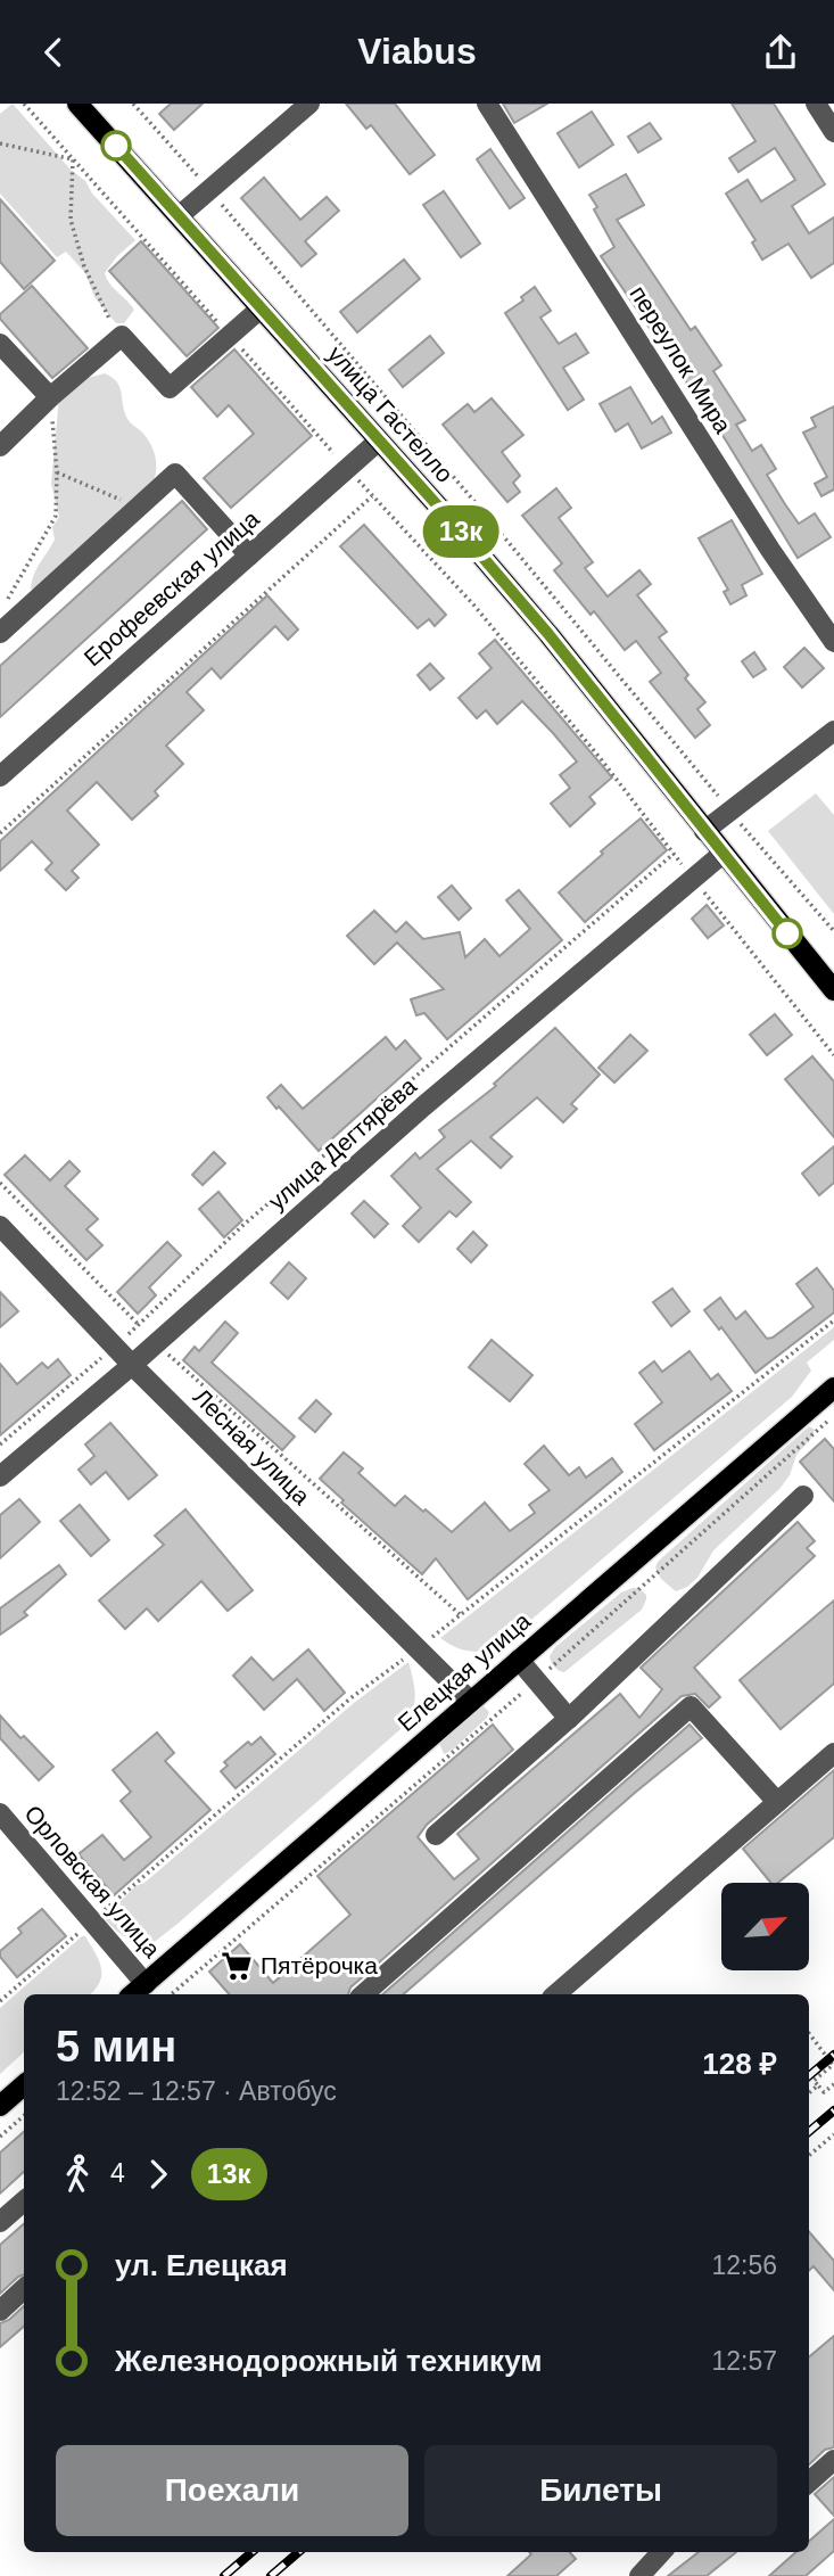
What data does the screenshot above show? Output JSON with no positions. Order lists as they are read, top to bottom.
{
  "streets": {
    "main road": ["улица Гастелло", "Елецкая улица"],
    "street": [
      "переулок Мира",
      "Ерофеевская улица",
      "улица Дегтярёва",
      "Лесная улица",
      "Орловская улица"
    ]
  },
  "crossings": [
    ["улица Гастелло", "Ерофеевская улица"],
    ["улица Гастелло", "улица Дегтярёва"],
    ["улица Дегтярёва", "Лесная улица"],
    ["Лесная улица", "Елецкая улица"],
    ["Елецкая улица", "Орловская улица"]
  ],
  "places": {
    "supermarket": ["Пятёрочка"]
  },
  "lines": ["bus line 13к"],
  "north": "top right",
  "page": {
    "header": "Viabus",
    "on_map": "13к",
    "heading": ["5 мин", "12:52 – 12:57 · Автобус", "128 ₽"],
    "legs": ["4", "13к"],
    "list": [
      {
        "name": "ул. Елецкая",
        "value": "12:56"
      },
      {
        "name": "Железнодорожный техникум",
        "value": "12:57"
      }
    ],
    "buttons": ["Поехали", "Билеты"]
  }
}
